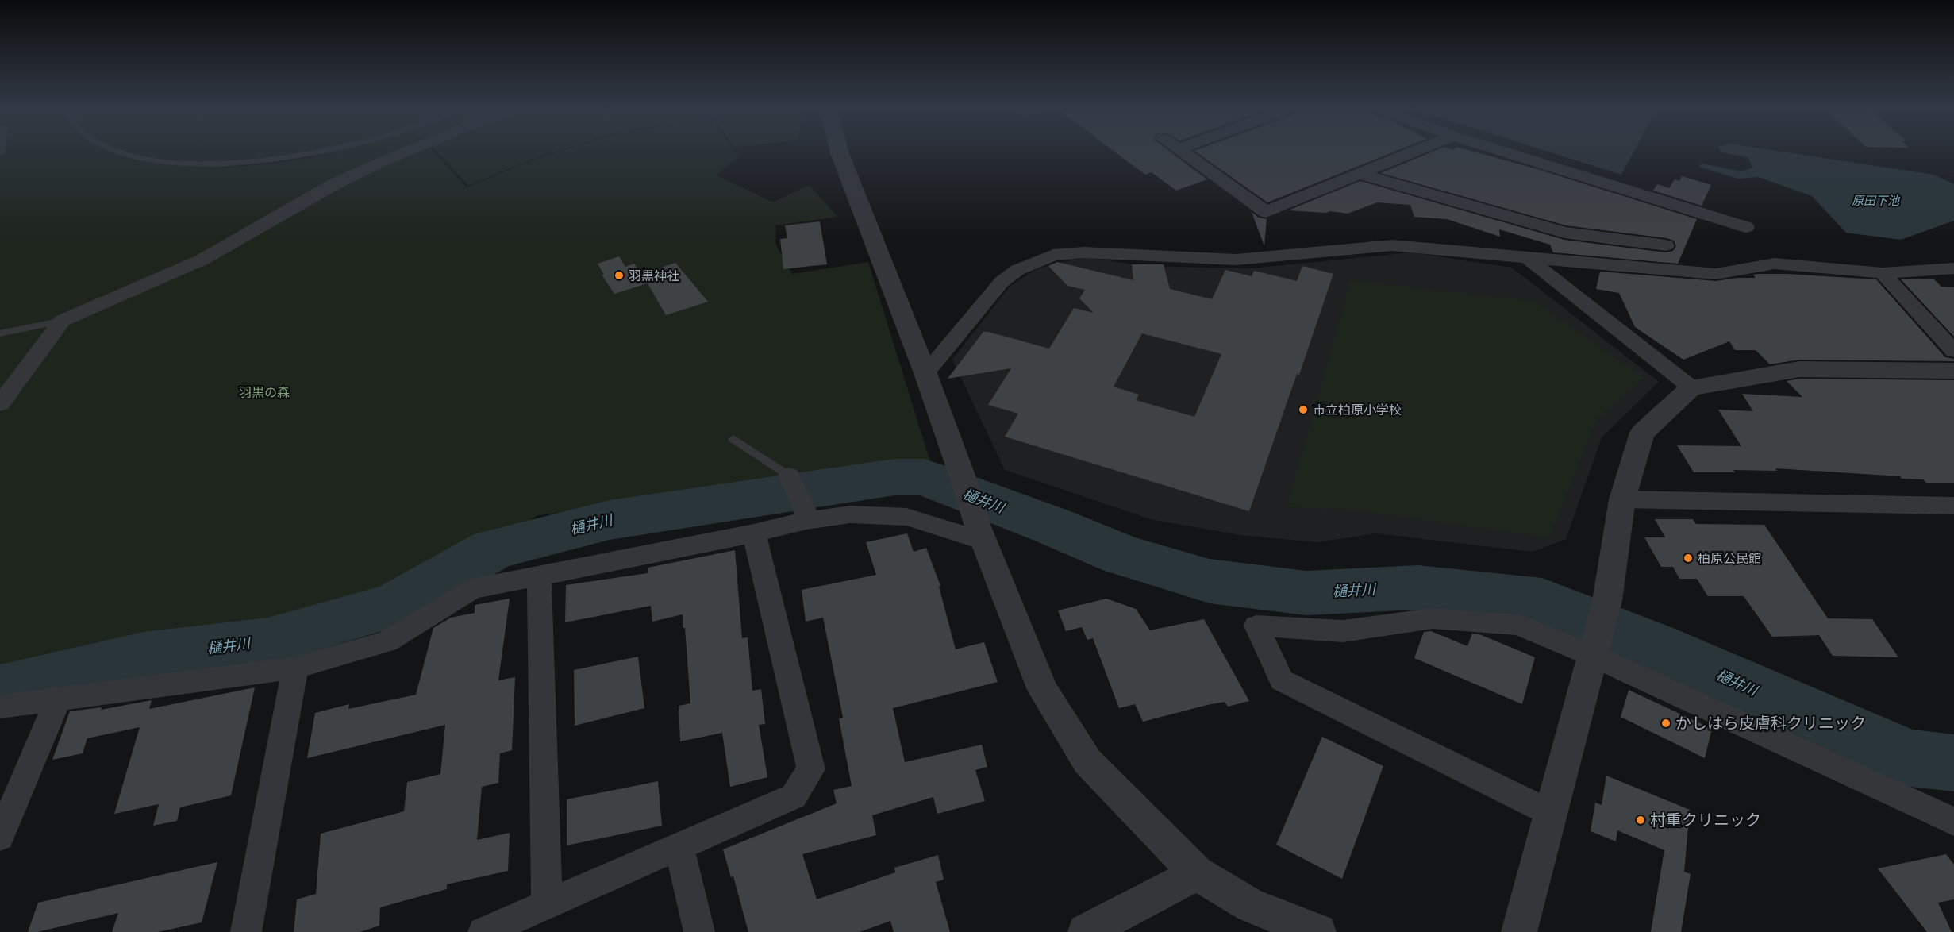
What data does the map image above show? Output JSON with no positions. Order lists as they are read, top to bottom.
{
  "water": ["原田下池", "樋井川"],
  "parks": ["羽黒の森"],
  "places": [
    "羽黒神社",
    "市立柏原小学校",
    "柏原公民館",
    "かしはら皮膚科クリニック",
    "村重クリニック"
  ]
}
